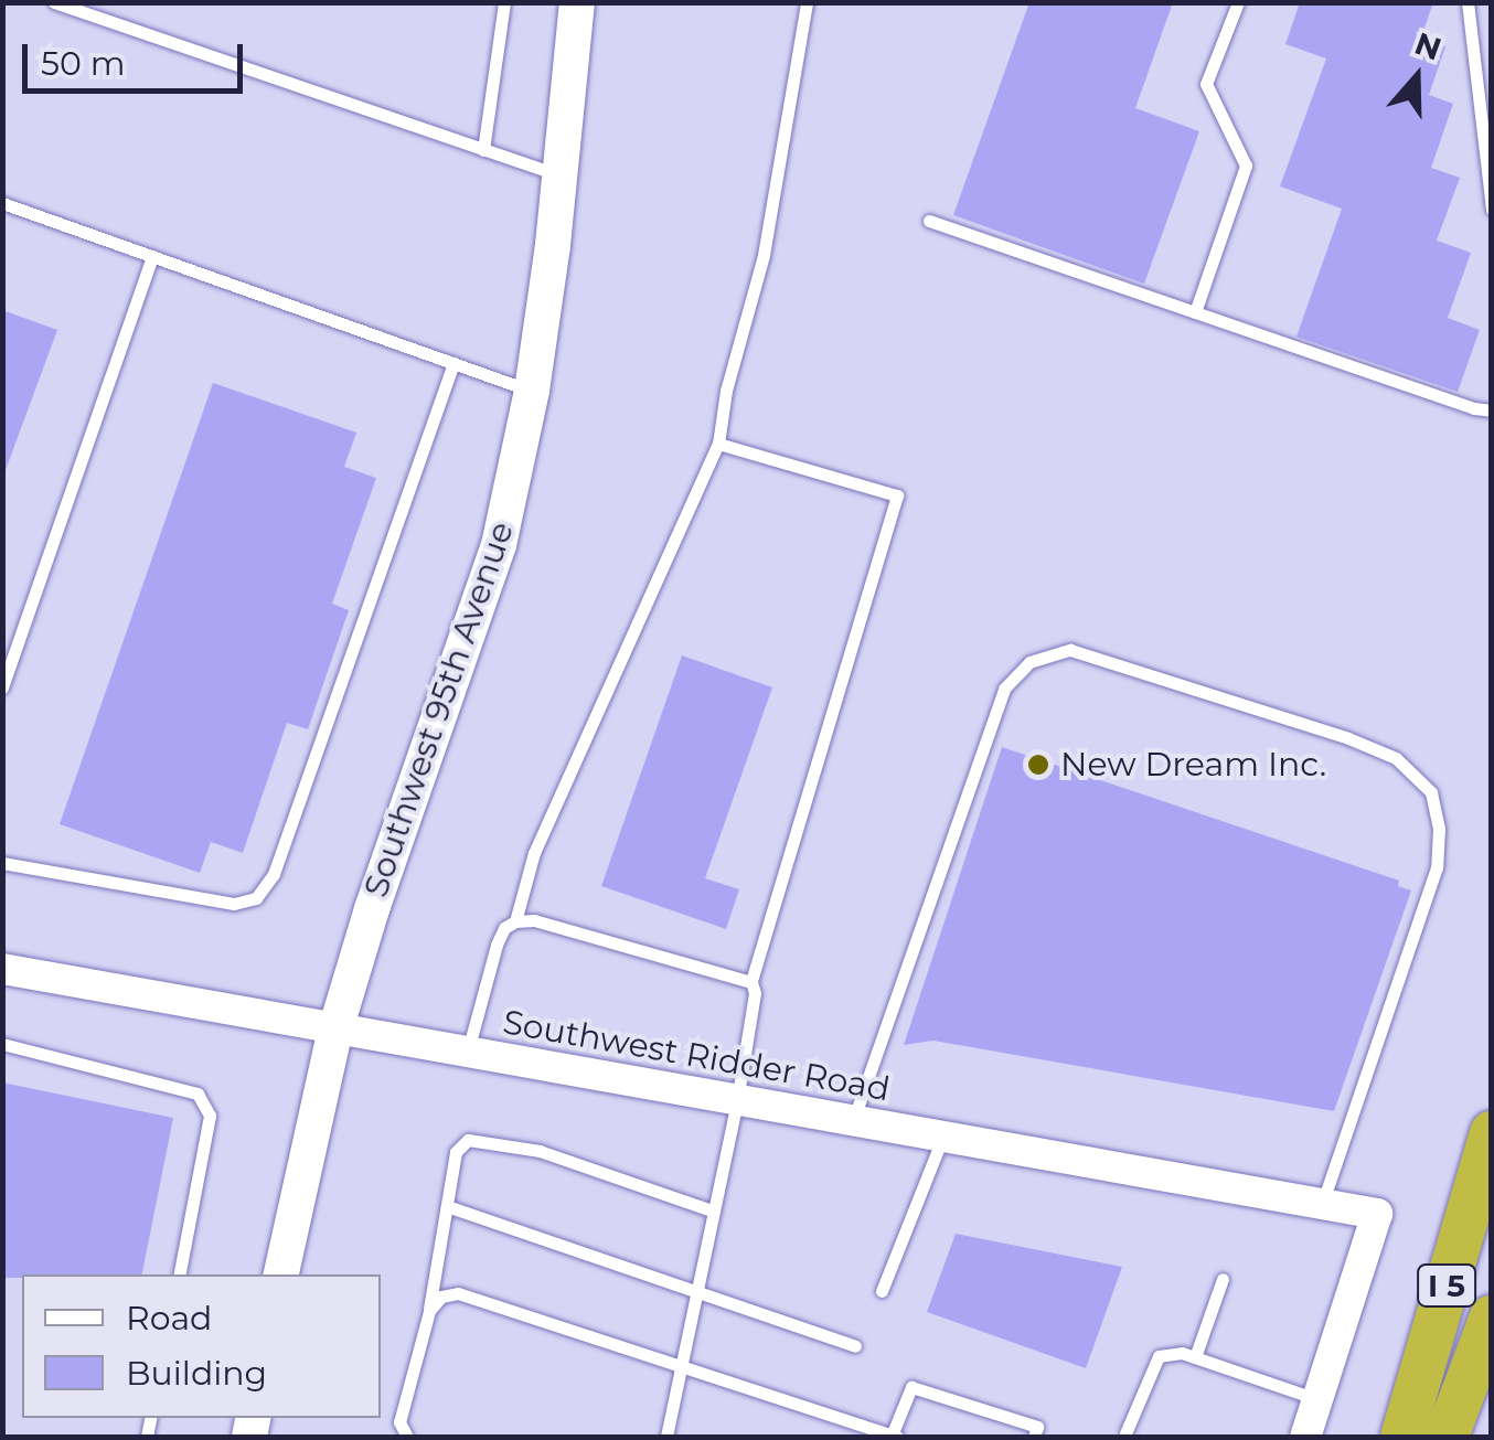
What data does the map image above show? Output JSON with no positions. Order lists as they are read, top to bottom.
{
  "streets": {
    "highway": ["I 5"],
    "main road": ["Southwest 95th Avenue"],
    "street": ["Southwest Ridder Road"]
  },
  "crossings": [
    ["Southwest 95th Avenue", "Southwest Ridder Road"]
  ],
  "places": ["New Dream Inc."],
  "legend": ["Road", "Building"],
  "scale_bar": "50 m",
  "north": "top"
}
